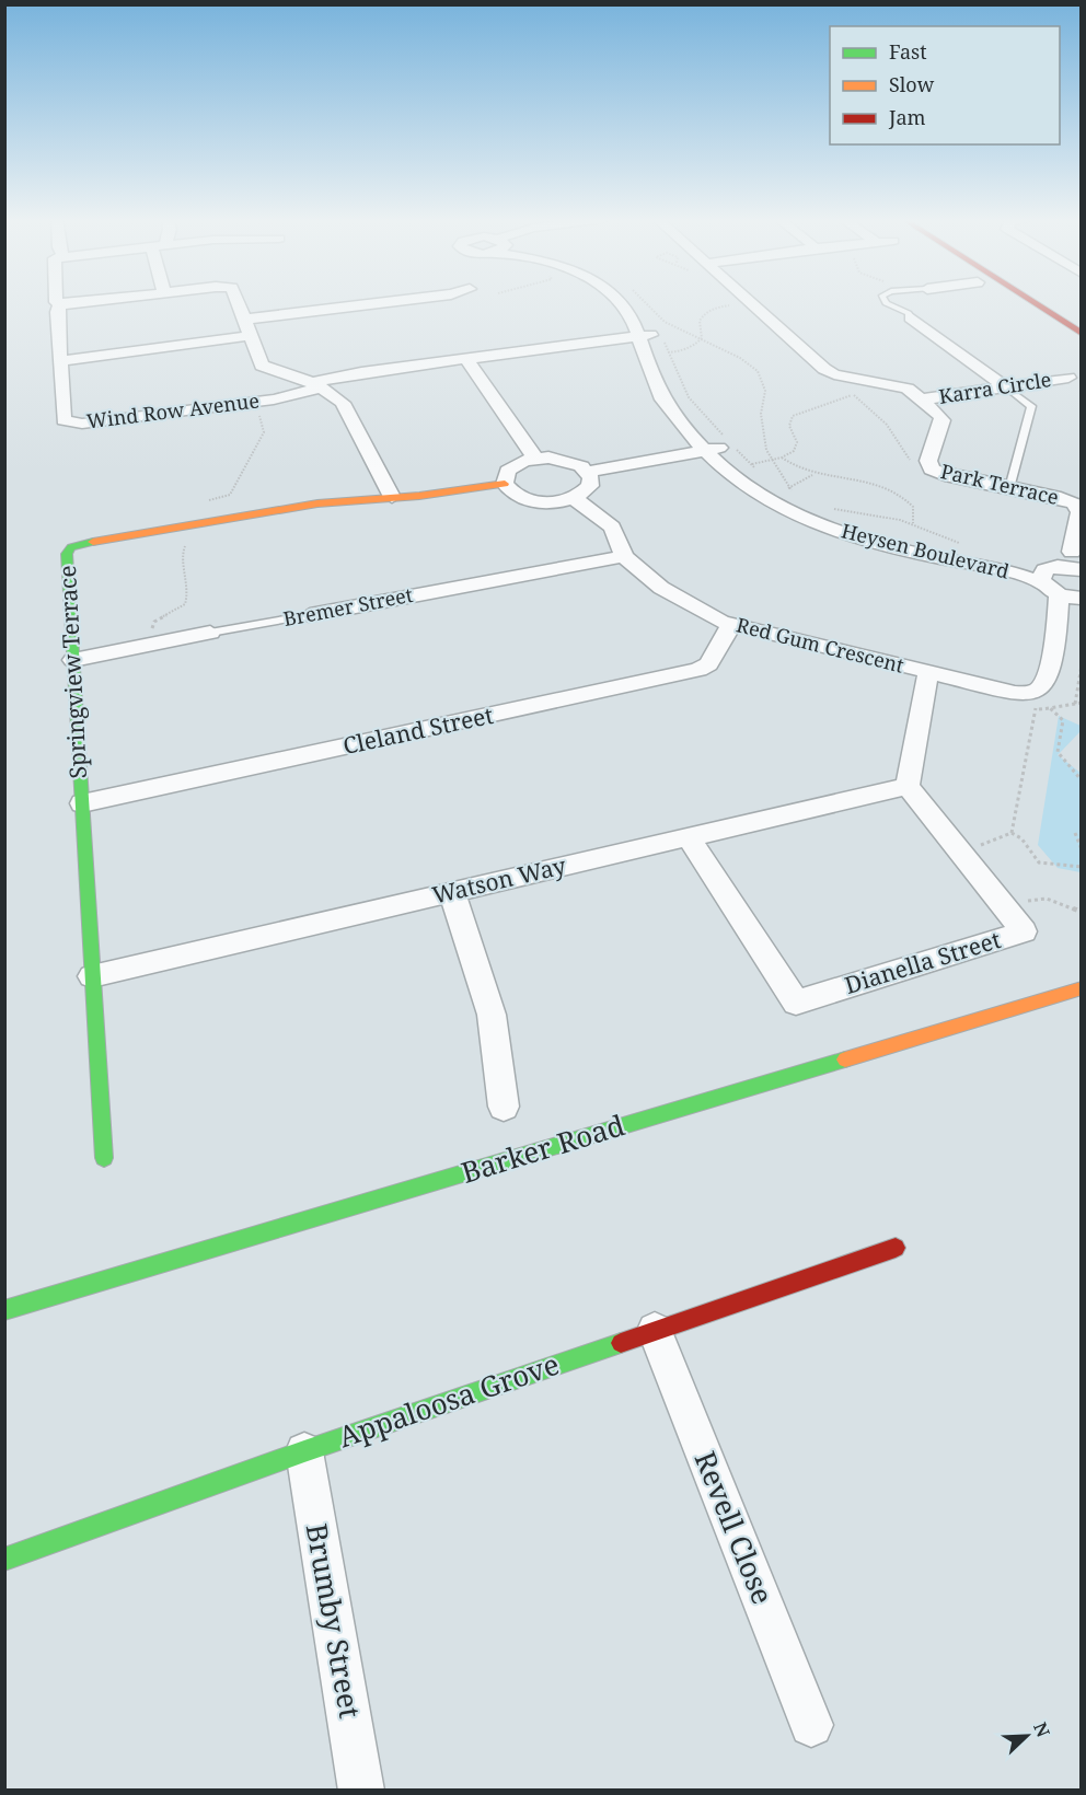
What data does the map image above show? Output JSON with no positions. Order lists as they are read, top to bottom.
{
  "streets": {
    "street": [
      "Karra Circle",
      "Wind Row Avenue",
      "Park Terrace",
      "Heysen Boulevard",
      "Bremer Street",
      "Red Gum Crescent",
      "Springview Terrace",
      "Cleland Street",
      "Watson Way",
      "Dianella Street",
      "Barker Road",
      "Appaloosa Grove",
      "Revell Close",
      "Brumby Street"
    ]
  },
  "crossings": [
    ["Karra Circle", "Park Terrace"],
    ["Wind Row Avenue", "Heysen Boulevard"],
    ["Park Terrace", "Heysen Boulevard"],
    ["Heysen Boulevard", "Red Gum Crescent"],
    ["Bremer Street", "Red Gum Crescent"],
    ["Bremer Street", "Springview Terrace"],
    ["Red Gum Crescent", "Cleland Street"],
    ["Springview Terrace", "Cleland Street"],
    ["Springview Terrace", "Watson Way"],
    ["Watson Way", "Dianella Street"],
    ["Appaloosa Grove", "Revell Close"],
    ["Appaloosa Grove", "Brumby Street"]
  ],
  "legend": ["Fast", "Slow", "Jam"],
  "north": "top right"
}
